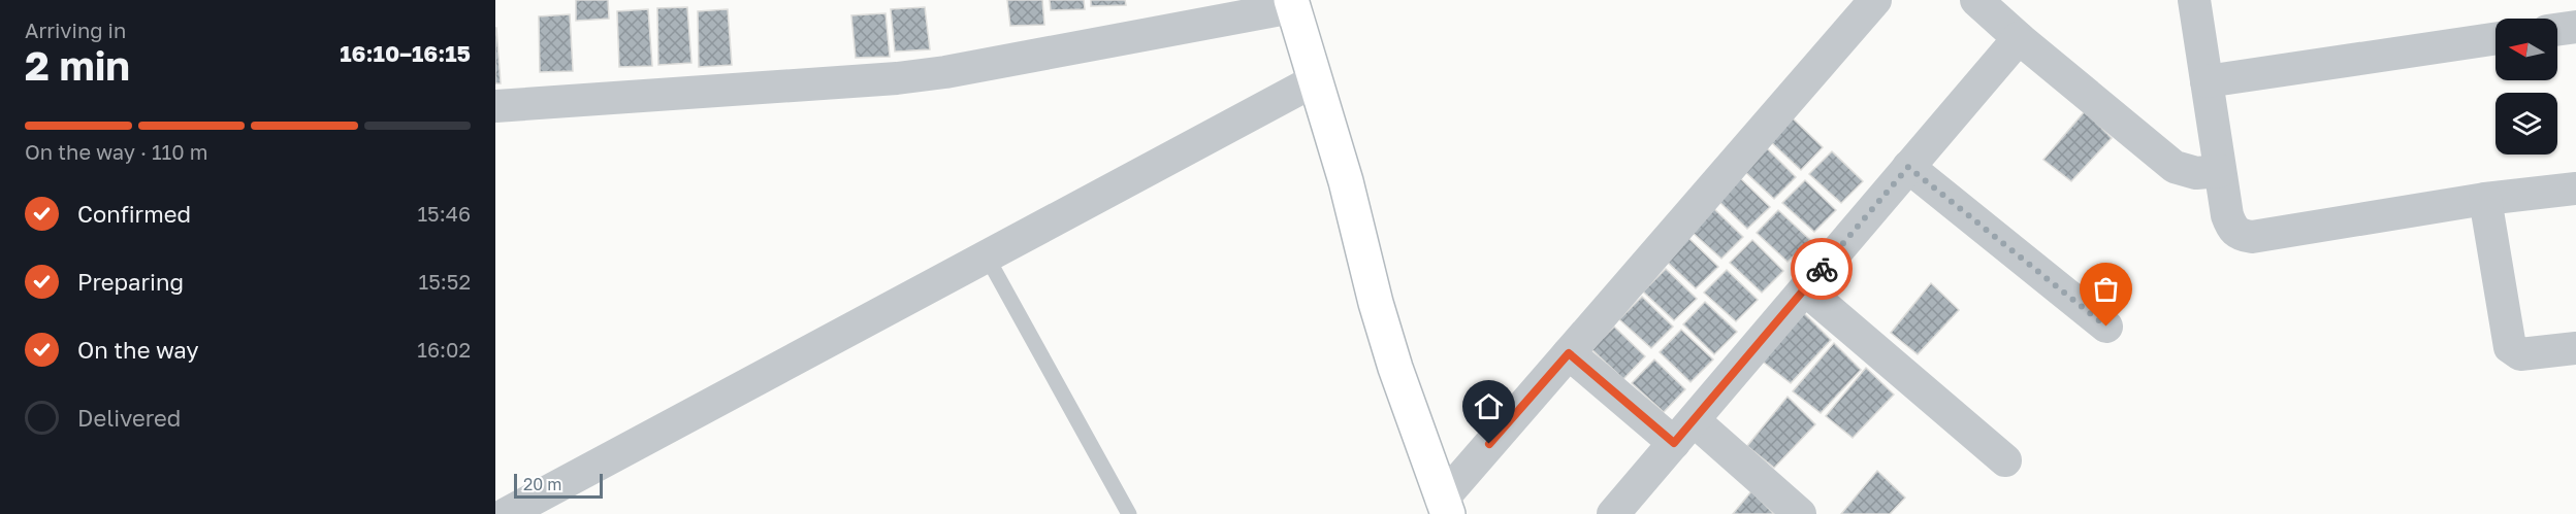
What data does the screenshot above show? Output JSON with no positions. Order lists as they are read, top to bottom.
{
  "scale_bar": "20 m",
  "north": "left",
  "page": {
    "heading": ["2 min", "Arriving in", "16:10–16:15"],
    "bar": "On the way · 110 m",
    "list": [
      ["Confirmed", "15:46"],
      ["Preparing", "15:52"],
      ["On the way", "16:02"],
      "Delivered"
    ],
    "scale": "20 m"
  }
}
